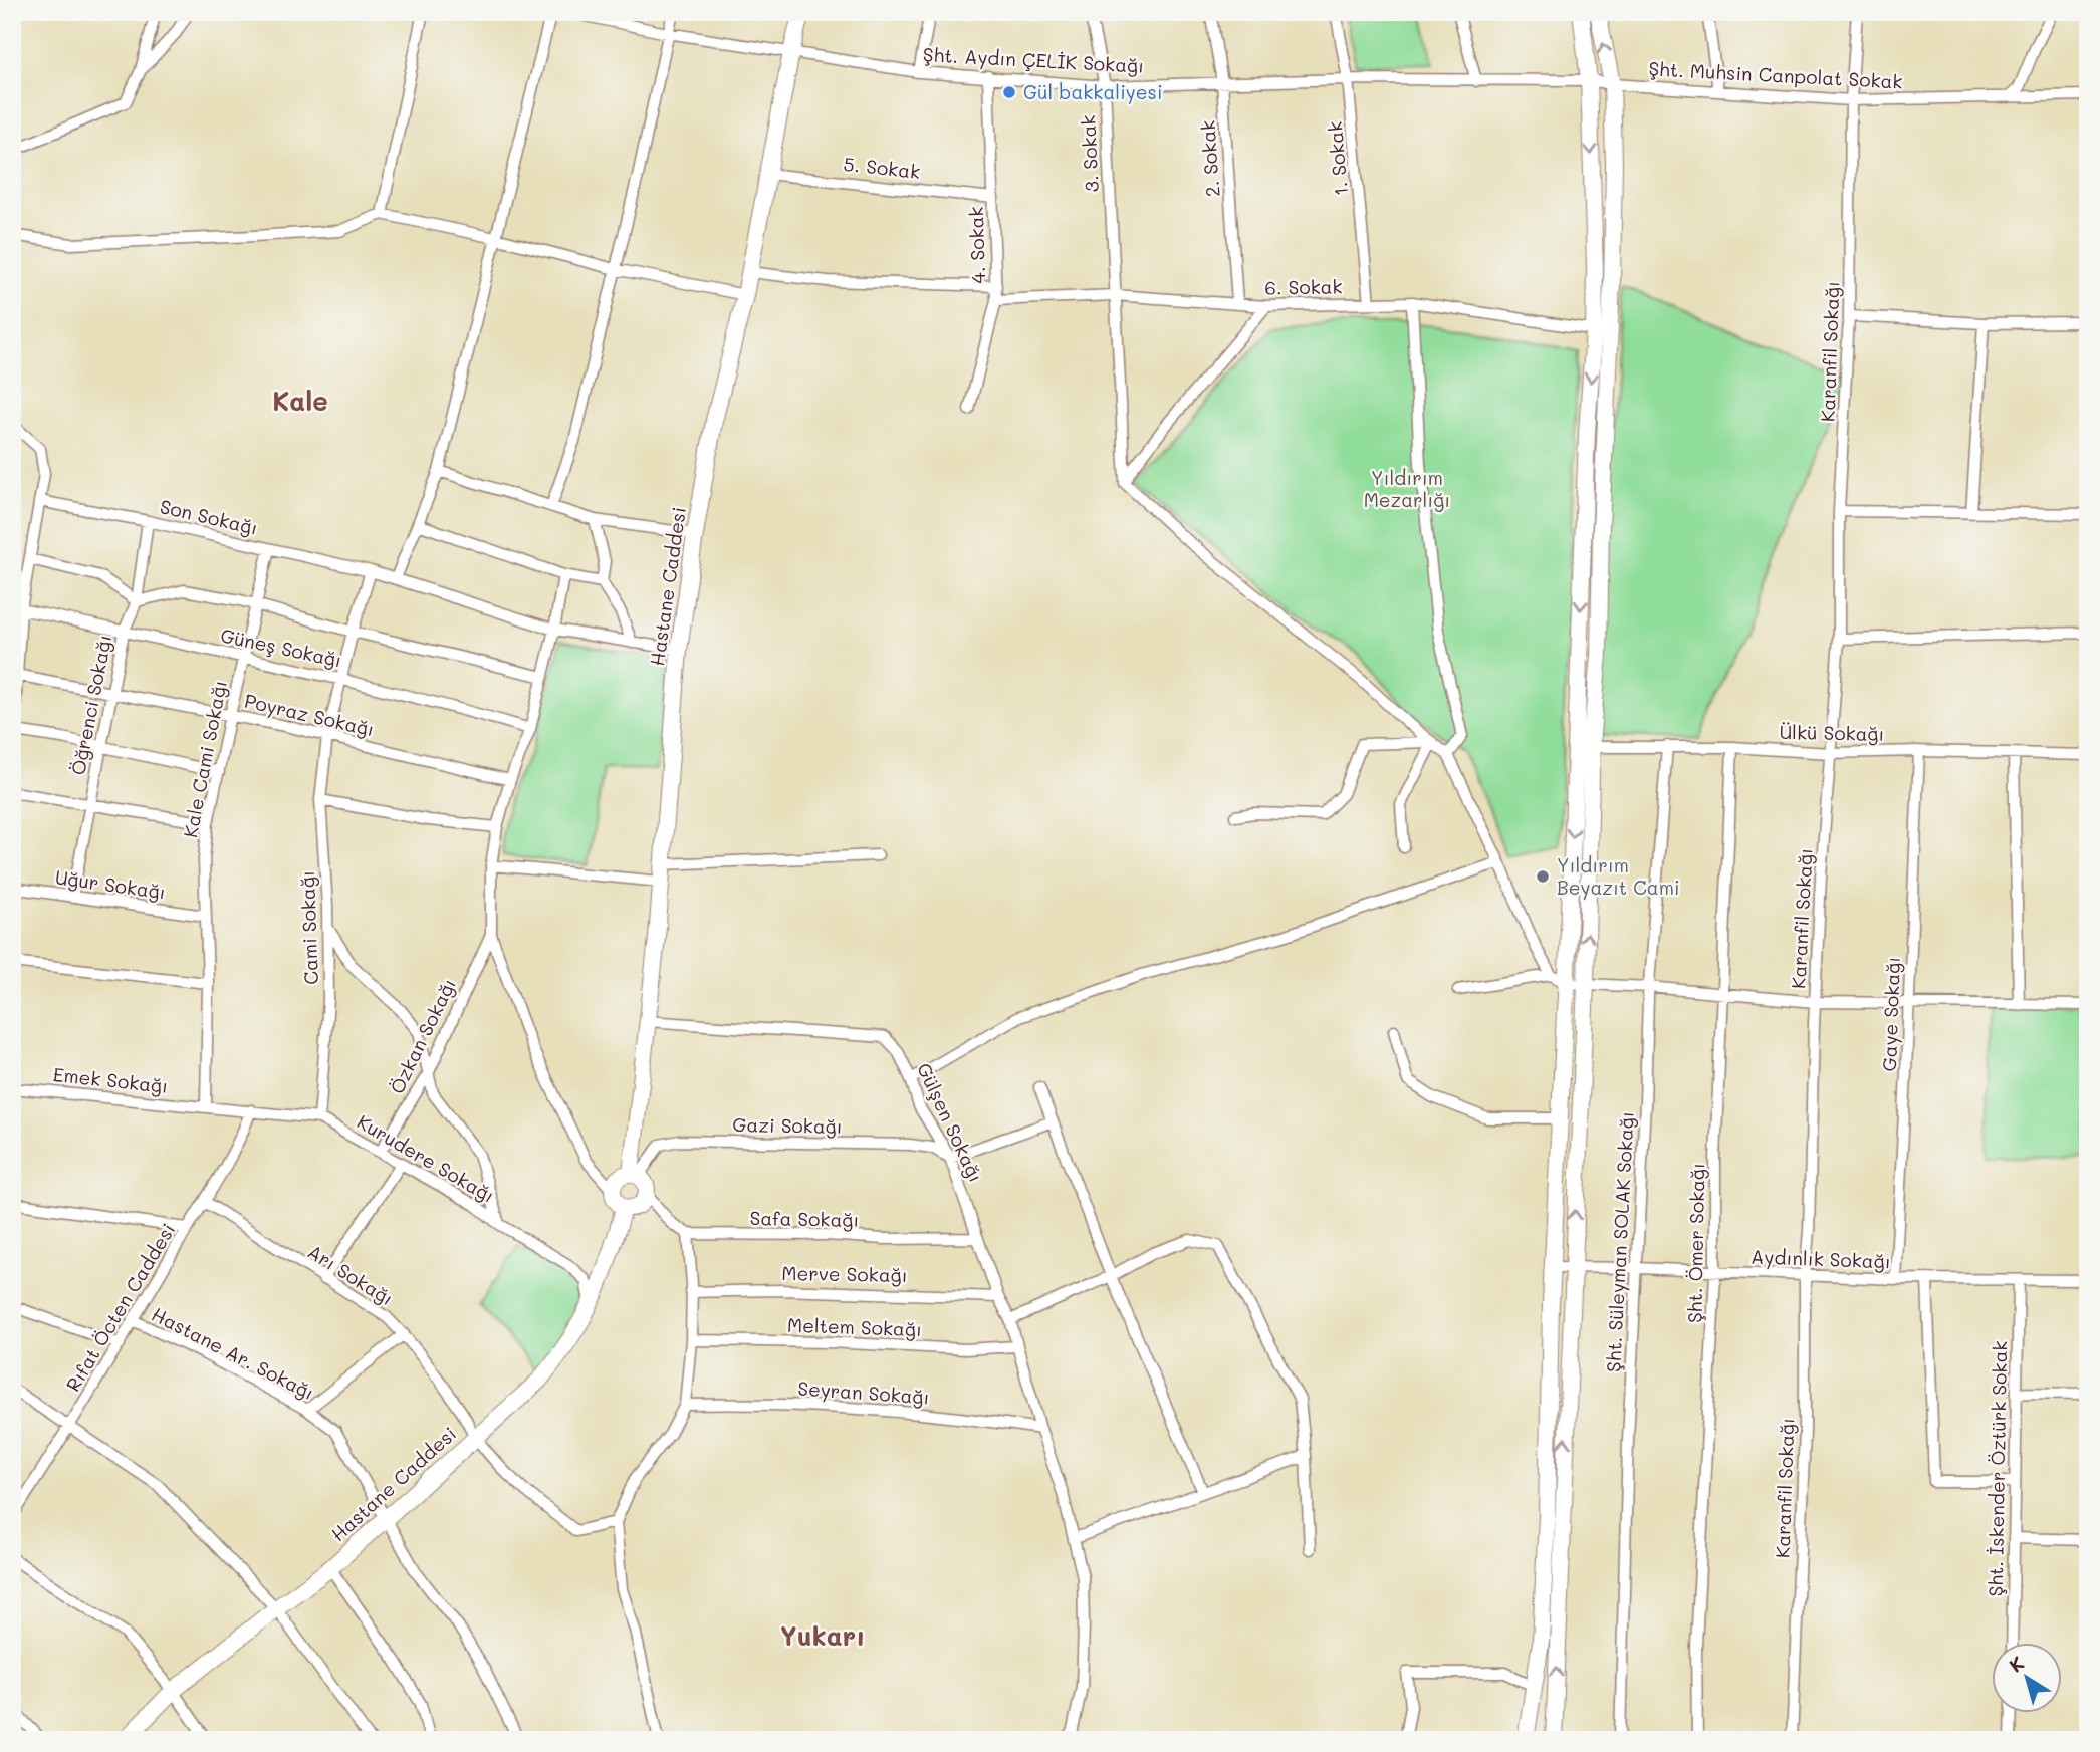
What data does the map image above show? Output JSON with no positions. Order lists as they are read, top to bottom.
{
  "streets": {
    "street": [
      "Şht. Aydın ÇELİK Sokağı",
      "Şht. Muhsin Canpolat Sokak",
      "3. Sokak",
      "2. Sokak",
      "1. Sokak",
      "5. Sokak",
      "4. Sokak",
      "6. Sokak",
      "Karanfil Sokağı",
      "Son Sokağı",
      "Hastane Caddesi",
      "Güneş Sokağı",
      "Öğrenci Sokağı",
      "Poyraz Sokağı",
      "Ülkü Sokağı",
      "Kale Cami Sokağı",
      "Uğur Sokağı",
      "Cami Sokağı",
      "Gaye Sokağı",
      "Özkan Sokağı",
      "Emek Sokağı",
      "Gülşen Sokağı",
      "Gazi Sokağı",
      "Kurudere Sokağı",
      "Safa Sokağı",
      "Şht. Süleyman SOLAK Sokağı",
      "Şht. Ömer Sokağı",
      "Aydınlık Sokağı",
      "Merve Sokağı",
      "Arı Sokağı",
      "Rıfat Öcten Caddesi",
      "Meltem Sokağı",
      "Hastane Ar. Sokağı",
      "Seyran Sokağı",
      "Şht. İskender Öztürk Sokak"
    ]
  },
  "crossings": [
    ["Şht. Aydın ÇELİK Sokağı", "Şht. Muhsin Canpolat Sokak"],
    ["Şht. Aydın ÇELİK Sokağı", "3. Sokak"],
    ["Şht. Aydın ÇELİK Sokağı", "2. Sokak"],
    ["Şht. Aydın ÇELİK Sokağı", "1. Sokak"],
    ["Şht. Aydın ÇELİK Sokağı", "4. Sokak"],
    ["Şht. Aydın ÇELİK Sokağı", "Hastane Caddesi"],
    ["Şht. Muhsin Canpolat Sokak", "Karanfil Sokağı"],
    ["3. Sokak", "6. Sokak"],
    ["2. Sokak", "6. Sokak"],
    ["1. Sokak", "6. Sokak"],
    ["5. Sokak", "4. Sokak"],
    ["5. Sokak", "Hastane Caddesi"],
    ["4. Sokak", "6. Sokak"],
    ["Karanfil Sokağı", "Ülkü Sokağı"],
    ["Karanfil Sokağı", "Aydınlık Sokağı"],
    ["Son Sokağı", "Hastane Caddesi"],
    ["Son Sokağı", "Öğrenci Sokağı"],
    ["Son Sokağı", "Kale Cami Sokağı"],
    ["Son Sokağı", "Cami Sokağı"],
    ["Hastane Caddesi", "Gülşen Sokağı"],
    ["Hastane Caddesi", "Gazi Sokağı"],
    ["Hastane Caddesi", "Kurudere Sokağı"],
    ["Hastane Caddesi", "Arı Sokağı"],
    ["Hastane Caddesi", "Hastane Ar. Sokağı"],
    ["Güneş Sokağı", "Öğrenci Sokağı"],
    ["Güneş Sokağı", "Kale Cami Sokağı"],
    ["Güneş Sokağı", "Cami Sokağı"],
    ["Öğrenci Sokağı", "Poyraz Sokağı"],
    ["Öğrenci Sokağı", "Uğur Sokağı"],
    ["Poyraz Sokağı", "Kale Cami Sokağı"],
    ["Poyraz Sokağı", "Cami Sokağı"],
    ["Ülkü Sokağı", "Gaye Sokağı"],
    ["Ülkü Sokağı", "Şht. Süleyman SOLAK Sokağı"],
    ["Ülkü Sokağı", "Şht. Ömer Sokağı"],
    ["Kale Cami Sokağı", "Uğur Sokağı"],
    ["Kale Cami Sokağı", "Emek Sokağı"],
    ["Kale Cami Sokağı", "Kurudere Sokağı"],
    ["Cami Sokağı", "Kurudere Sokağı"],
    ["Gaye Sokağı", "Aydınlık Sokağı"],
    ["Özkan Sokağı", "Kurudere Sokağı"],
    ["Emek Sokağı", "Kurudere Sokağı"],
    ["Gülşen Sokağı", "Gazi Sokağı"],
    ["Gülşen Sokağı", "Safa Sokağı"],
    ["Gülşen Sokağı", "Merve Sokağı"],
    ["Gülşen Sokağı", "Meltem Sokağı"],
    ["Gülşen Sokağı", "Seyran Sokağı"],
    ["Kurudere Sokağı", "Rıfat Öcten Caddesi"],
    ["Şht. Süleyman SOLAK Sokağı", "Aydınlık Sokağı"],
    ["Şht. Ömer Sokağı", "Aydınlık Sokağı"],
    ["Aydınlık Sokağı", "Şht. İskender Öztürk Sokak"],
    ["Arı Sokağı", "Rıfat Öcten Caddesi"],
    ["Rıfat Öcten Caddesi", "Hastane Ar. Sokağı"]
  ],
  "districts": ["Kale", "Yukarı"],
  "parks": ["Yıldırım Mezarlığı"],
  "places": ["Gül bakkaliyesi", "Yıldırım Beyazıt Cami"],
  "north": "top left"
}
